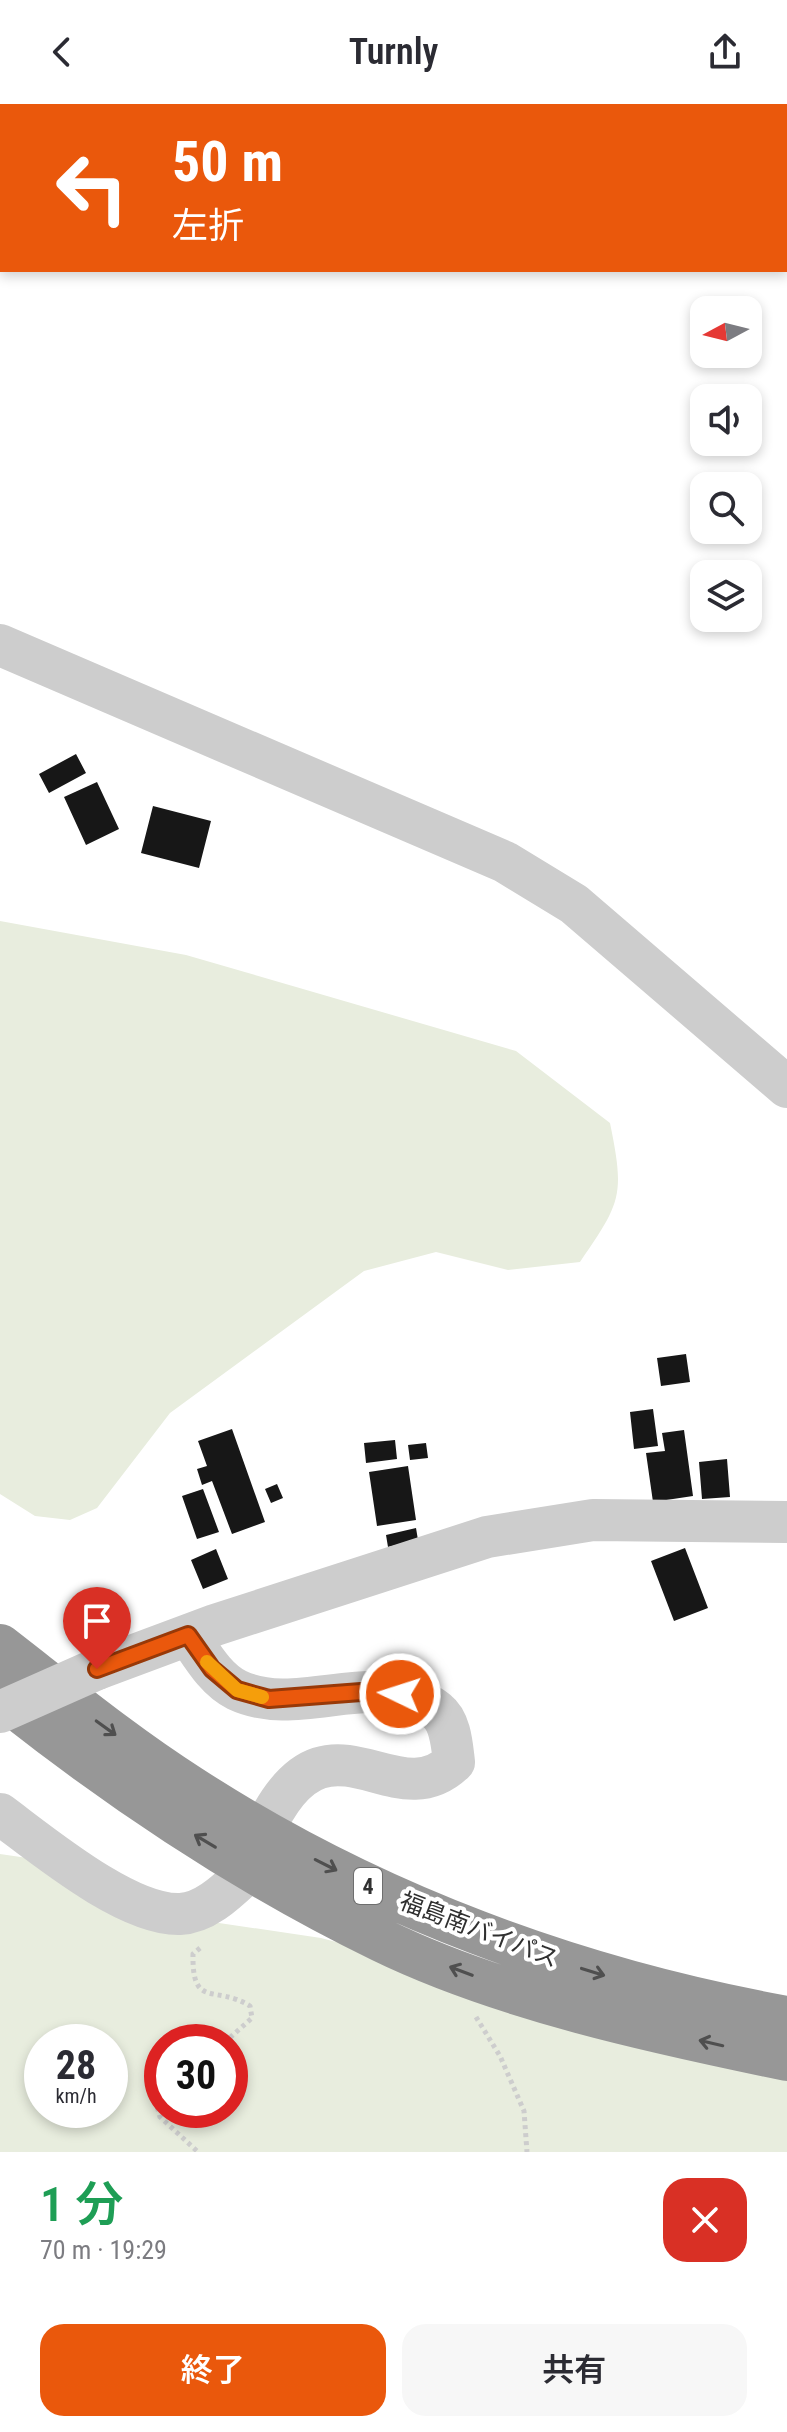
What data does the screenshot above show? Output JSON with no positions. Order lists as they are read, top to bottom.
{
  "streets": {
    "highway": ["4", "福島南バイパス"]
  },
  "north": "left",
  "page": {
    "header": "Turnly",
    "turn": ["50 m", "左折"],
    "speed": "28 km/h",
    "limit": "30",
    "heading": ["1 分", "70 m · 19:29"],
    "buttons": ["終了", "共有"]
  }
}
